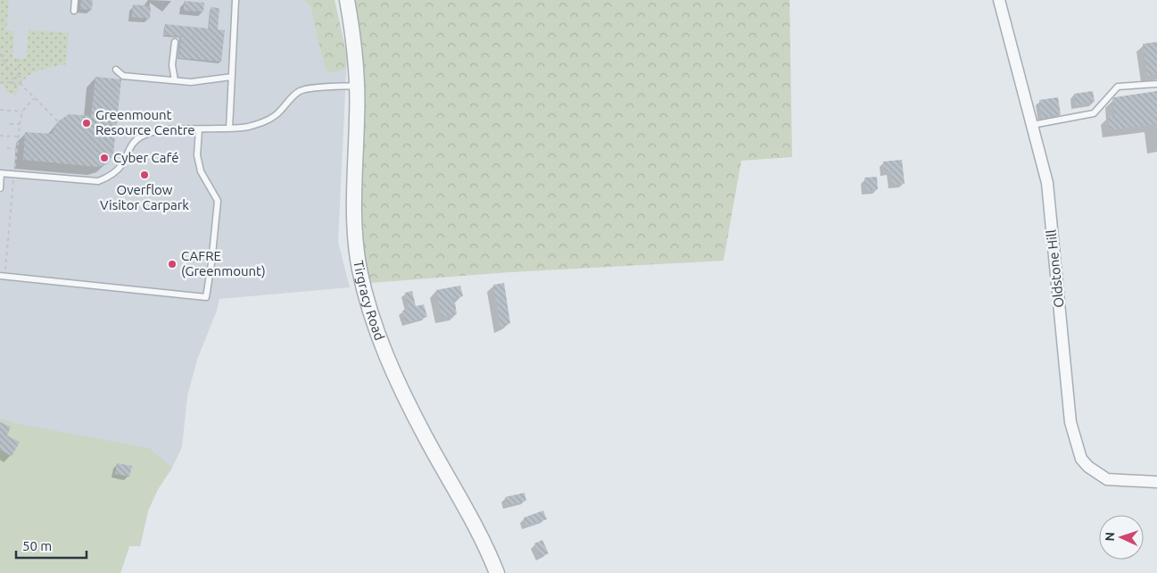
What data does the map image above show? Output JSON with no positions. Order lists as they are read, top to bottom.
{
  "streets": {
    "street": ["Oldstone Hill", "Tirgracy Road"]
  },
  "places": [
    "Greenmount Resource Centre",
    "Cyber Café",
    "Overflow Visitor Carpark",
    "CAFRE (Greenmount)"
  ],
  "scale_bar": "50 m",
  "north": "left"
}
